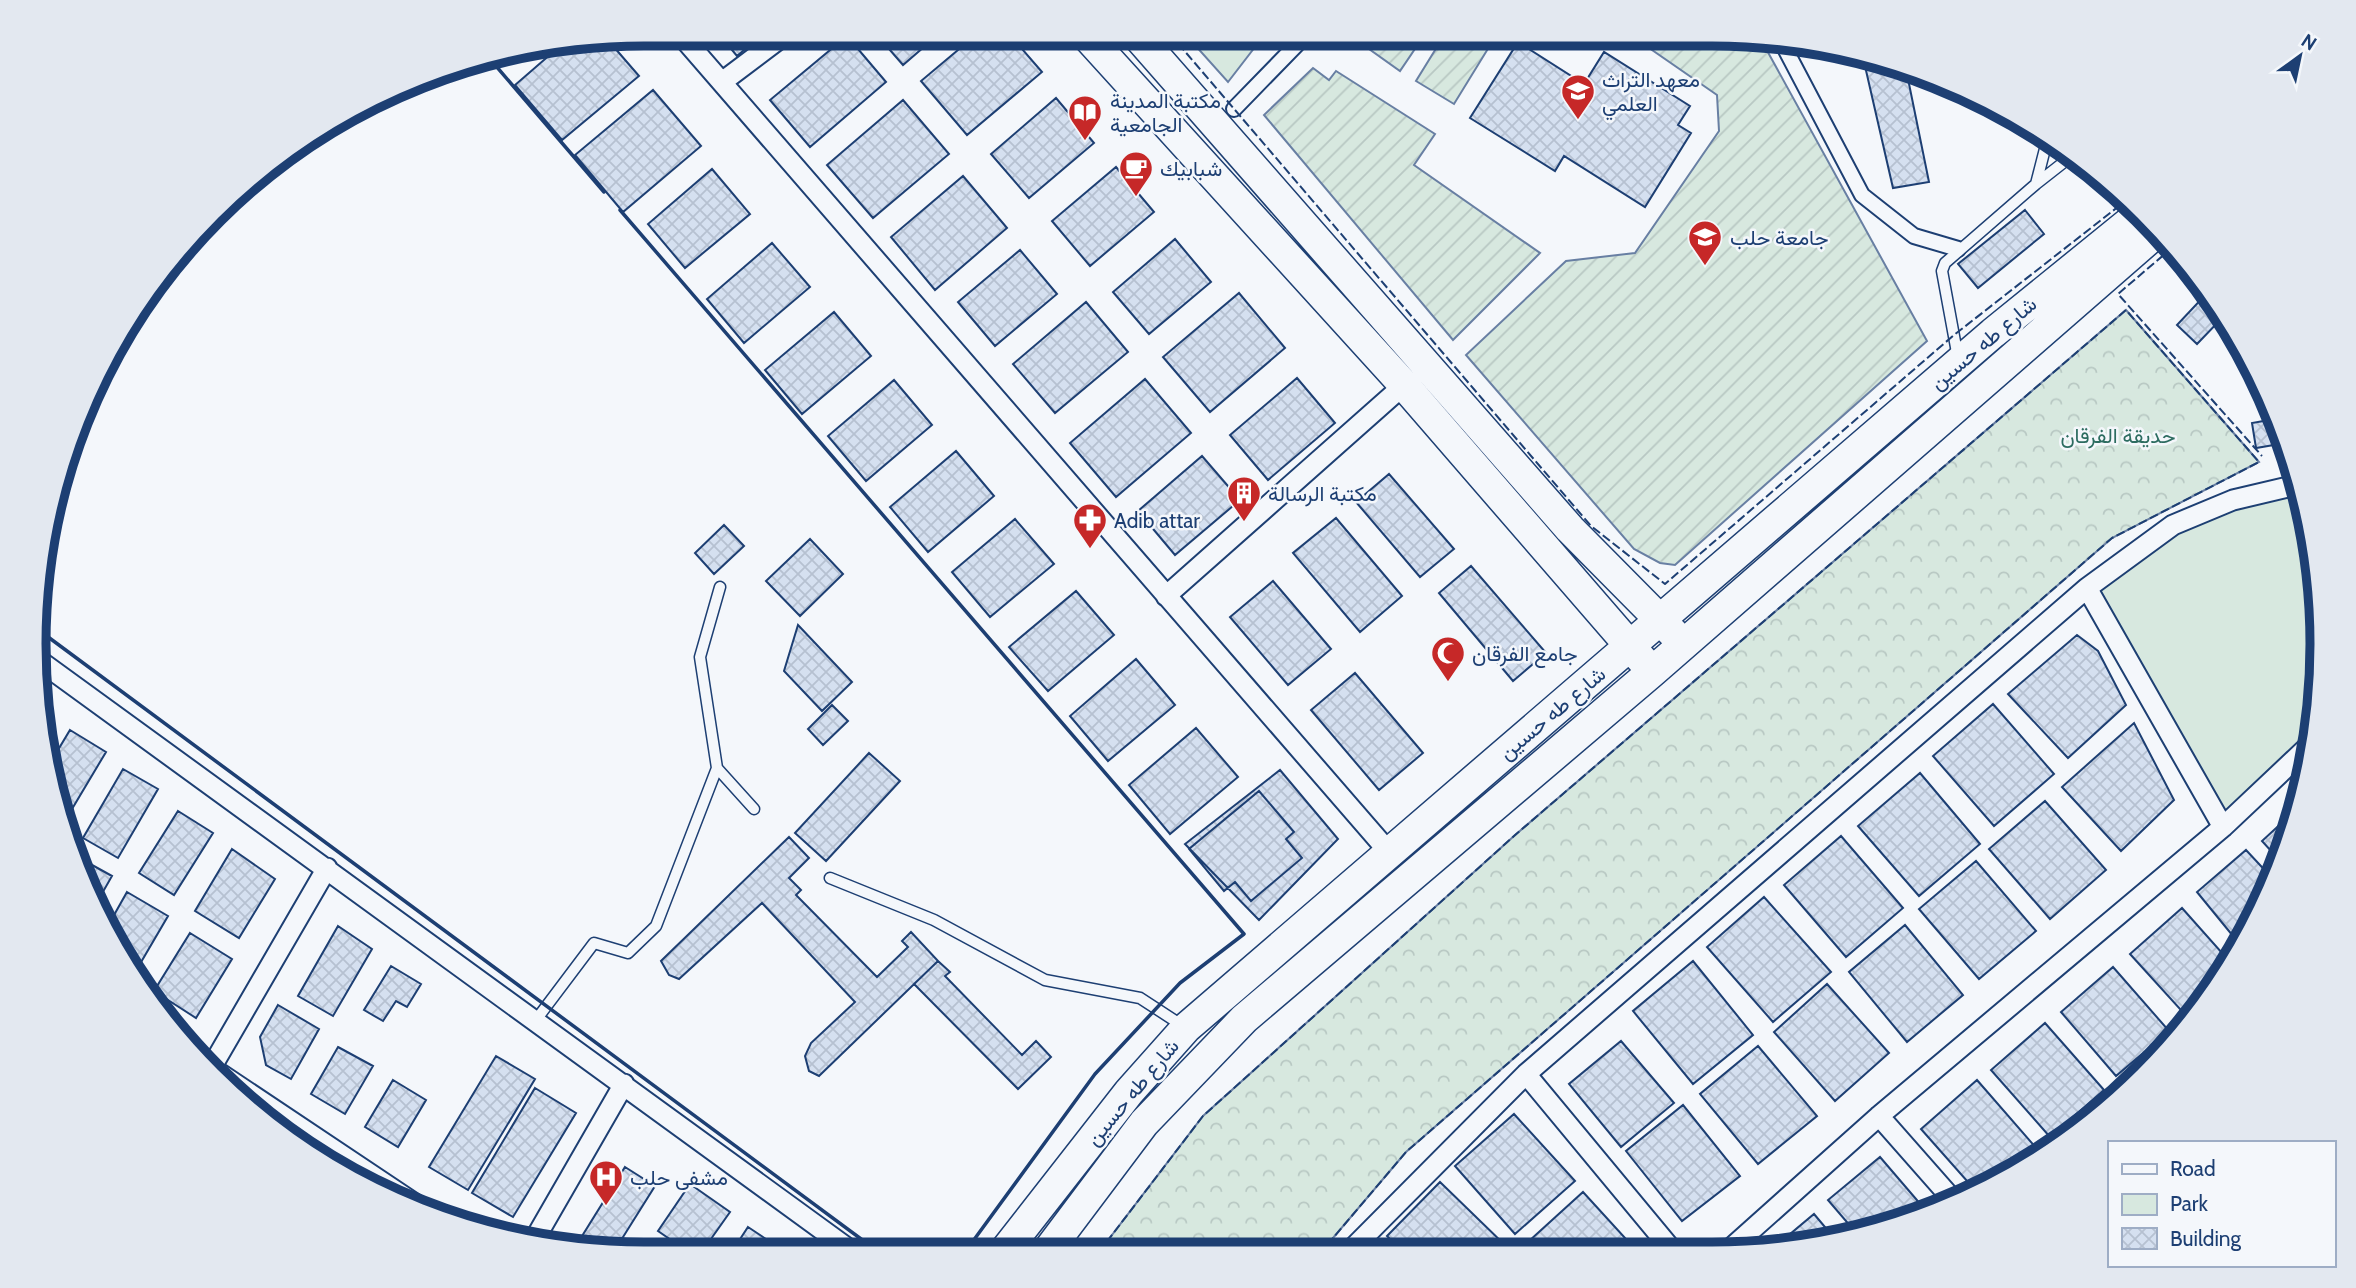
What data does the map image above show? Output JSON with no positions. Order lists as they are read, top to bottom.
{
  "streets": {
    "main road": ["شارع طه حسين"]
  },
  "parks": ["حديقة الفرقان"],
  "places": {
    "school or university": ["معهد التراث العلمي", "جامعة حلب"],
    "library": ["مكتبة المدينة الجامعية"],
    "cafe": ["شبابيك"],
    "building": ["مكتبة الرسالة"],
    "pharmacy": ["Adib attar"],
    "mosque": ["جامع الفرقان"],
    "hospital": ["مشفى حلب"]
  },
  "legend": ["Road", "Park", "Building"],
  "north": "top right"
}
